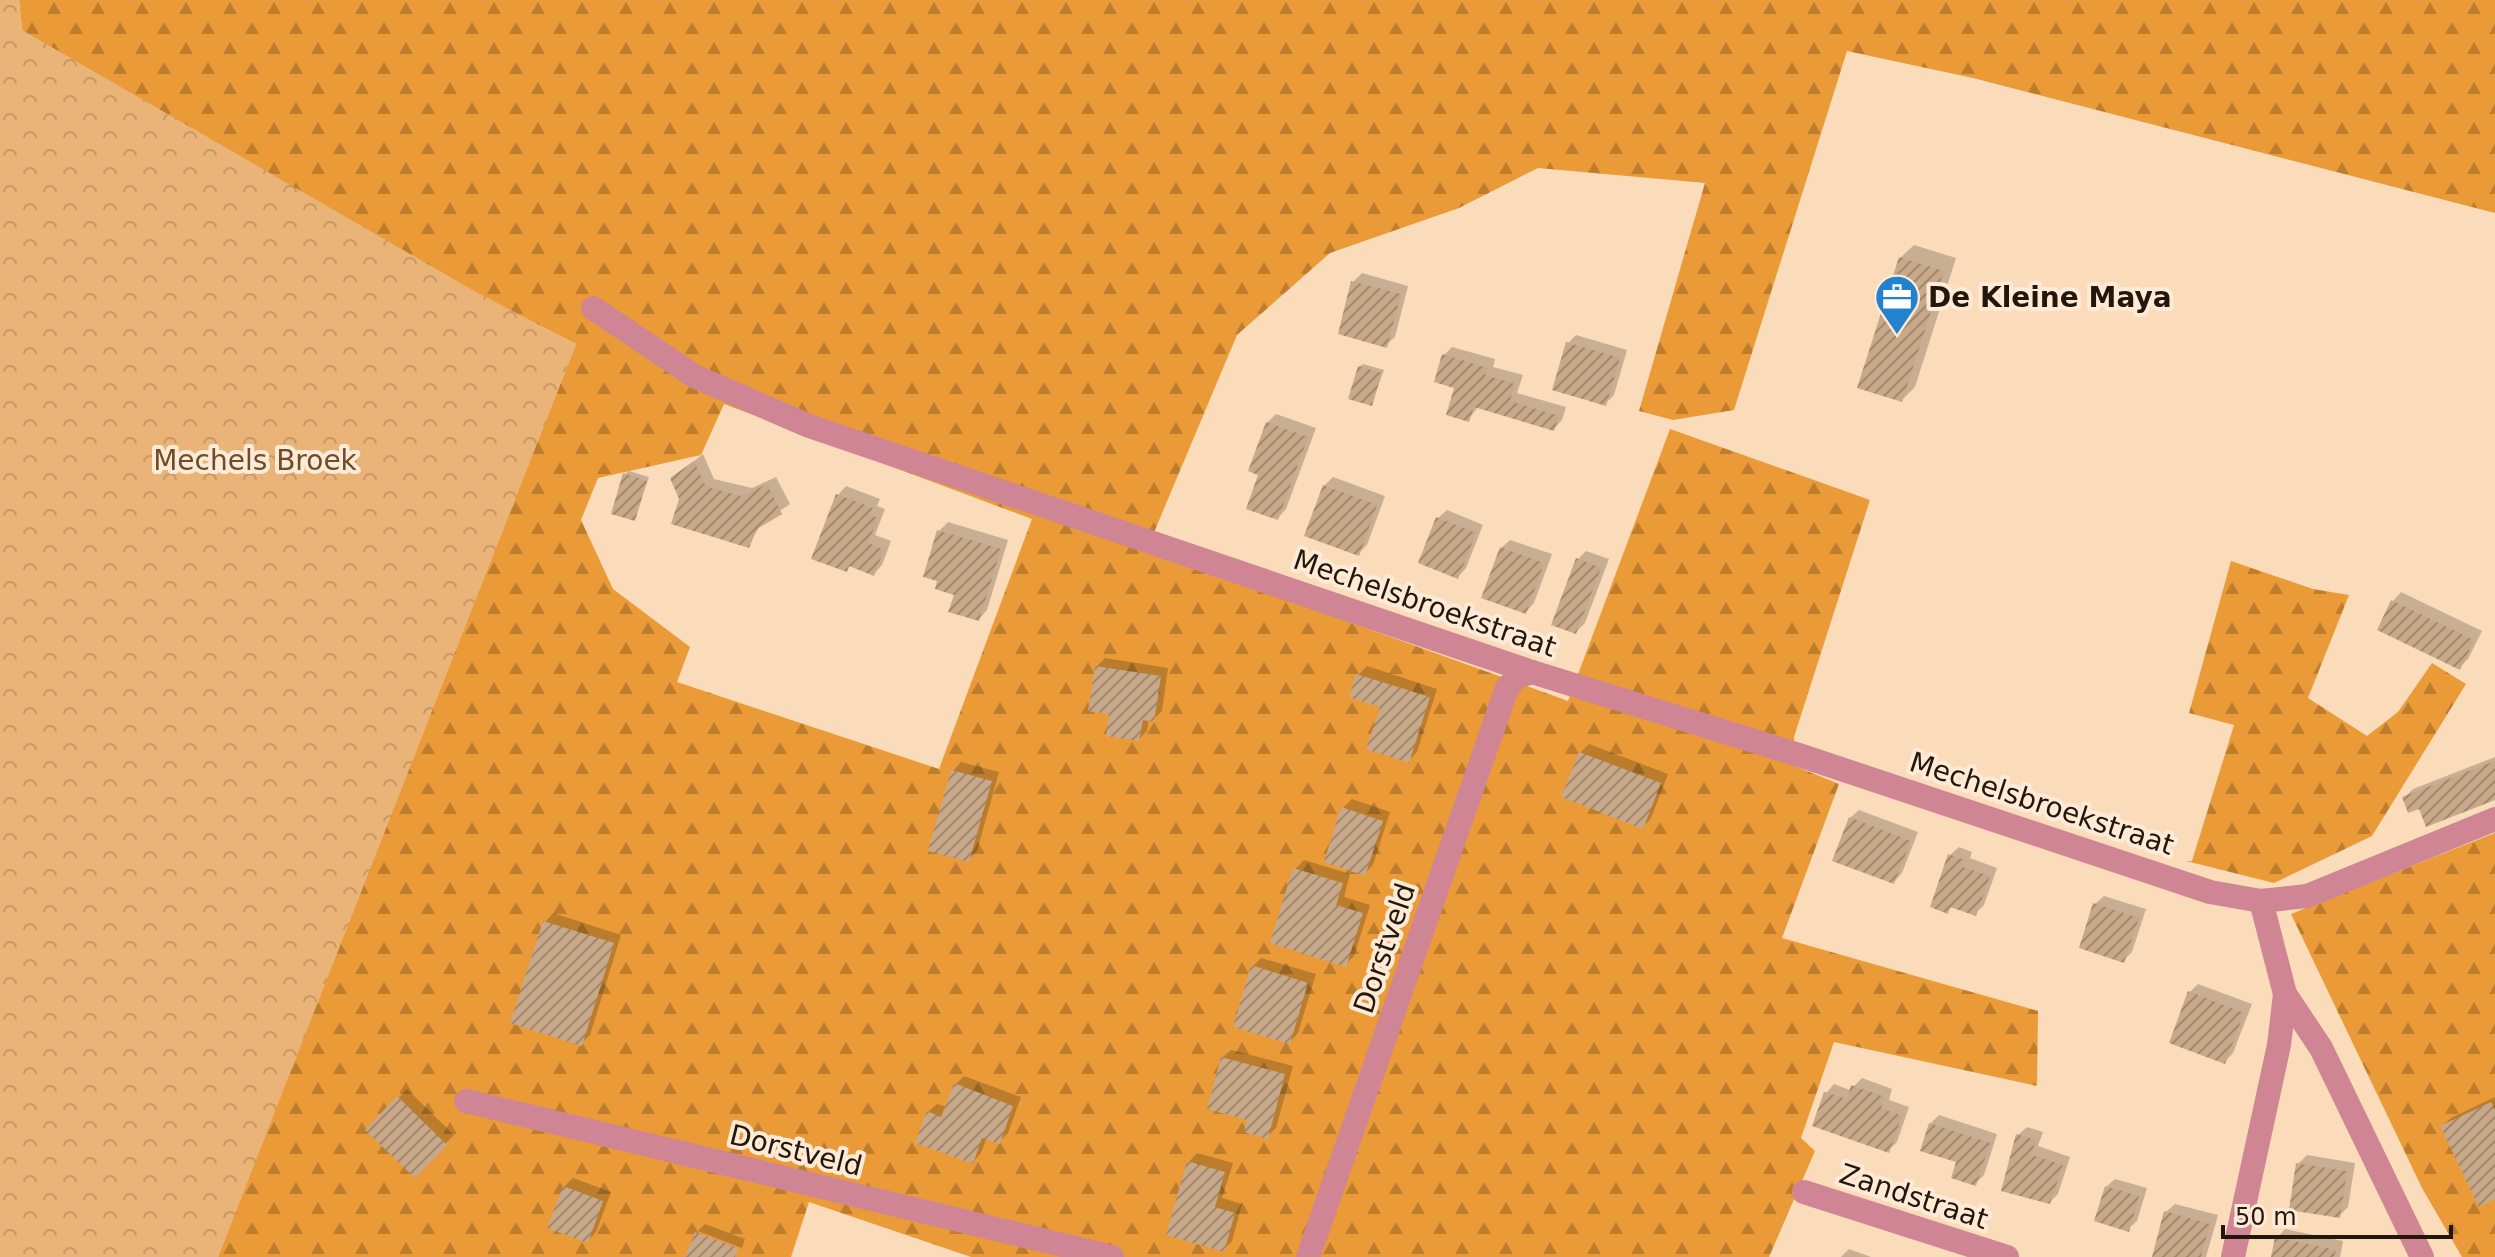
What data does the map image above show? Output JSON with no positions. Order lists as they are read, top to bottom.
{
  "streets": {
    "street": ["Mechelsbroekstraat", "Dorstveld", "Zandstraat"]
  },
  "crossings": [
    ["Mechelsbroekstraat", "Dorstveld"]
  ],
  "parks": ["Mechels Broek"],
  "places": {
    "office": ["De Kleine Maya"]
  },
  "scale_bar": "50 m"
}
